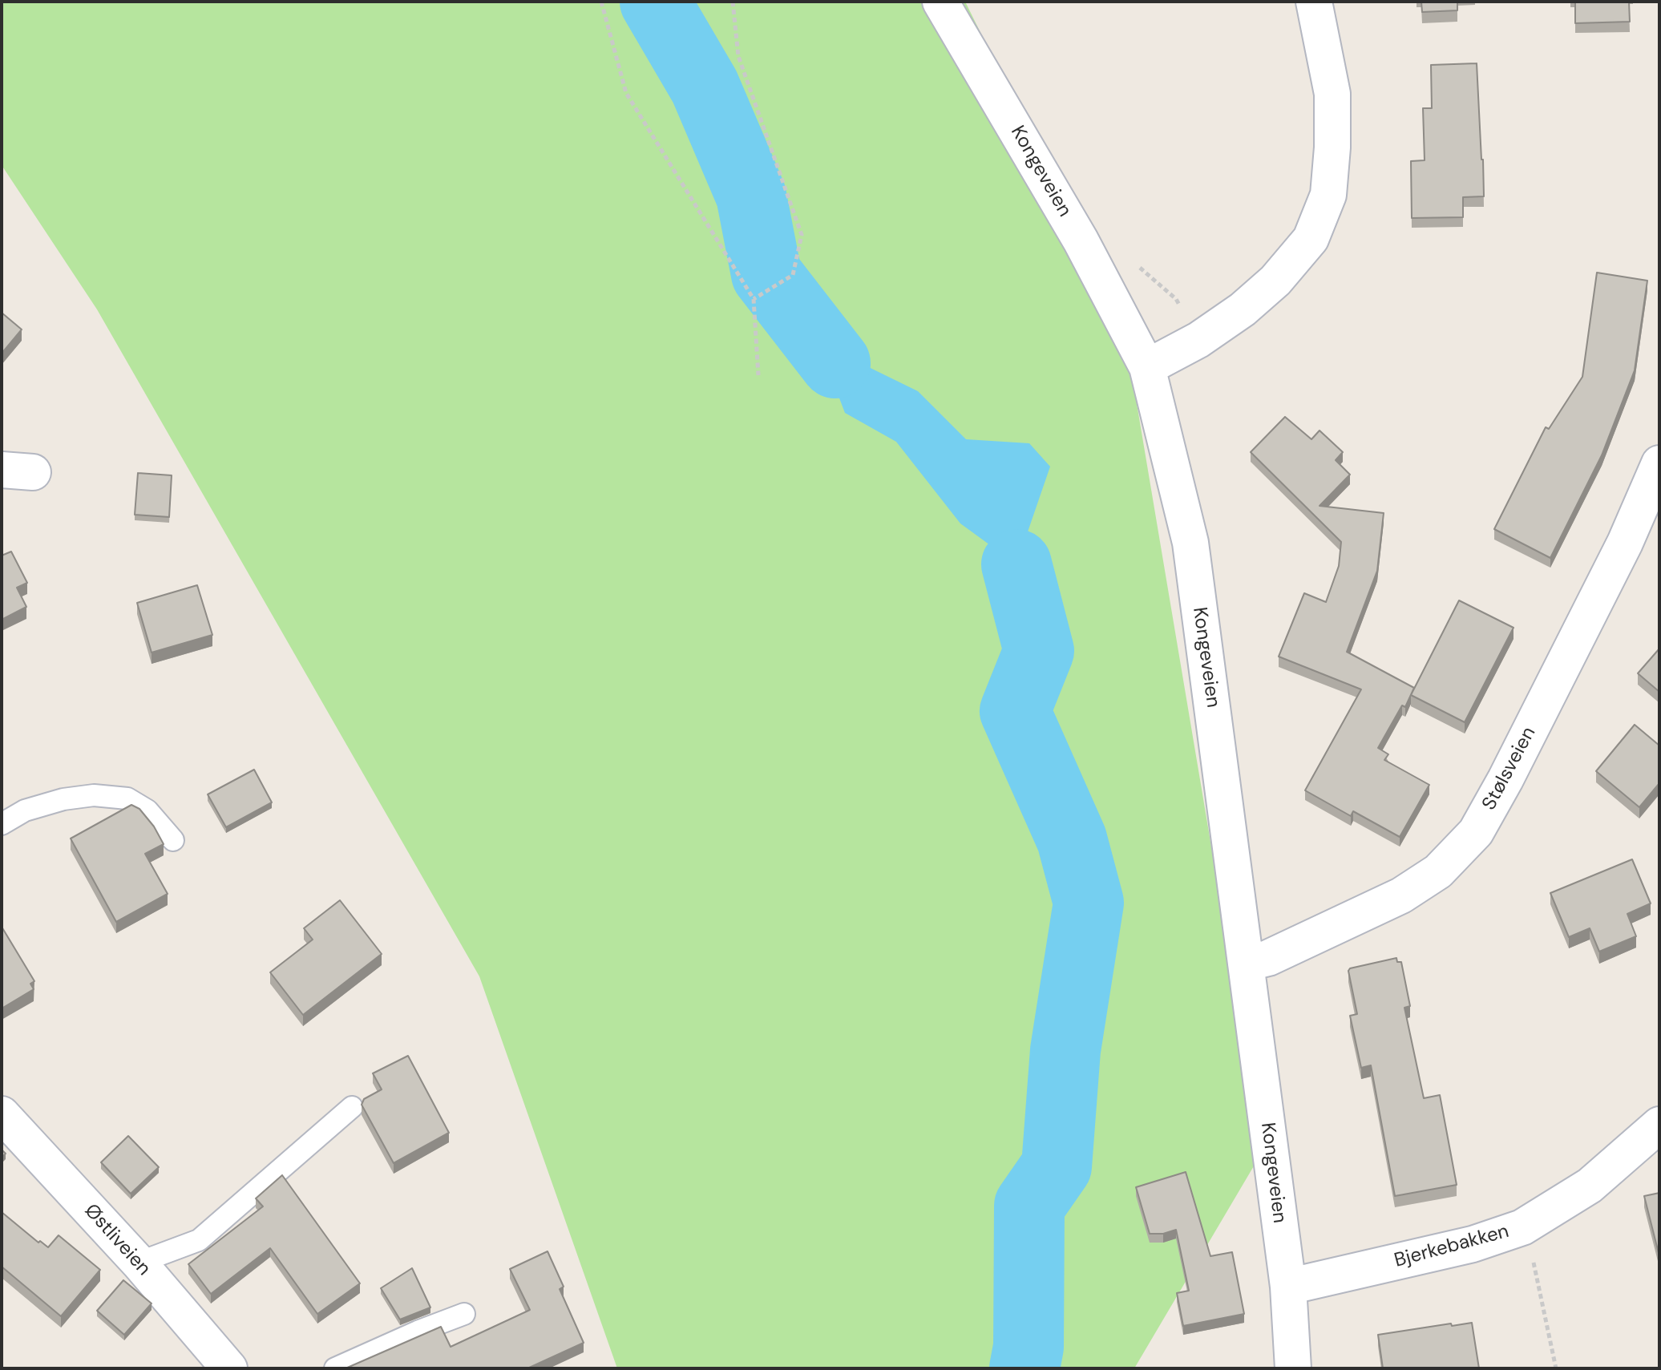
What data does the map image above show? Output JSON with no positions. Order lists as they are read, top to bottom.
{
  "streets": {
    "street": [
      "Kongeveien",
      "Stølsveien",
      "Østliveien",
      "Bjerkebakken"
    ]
  },
  "crossings": [
    ["Kongeveien", "Stølsveien"],
    ["Kongeveien", "Bjerkebakken"]
  ]
}
